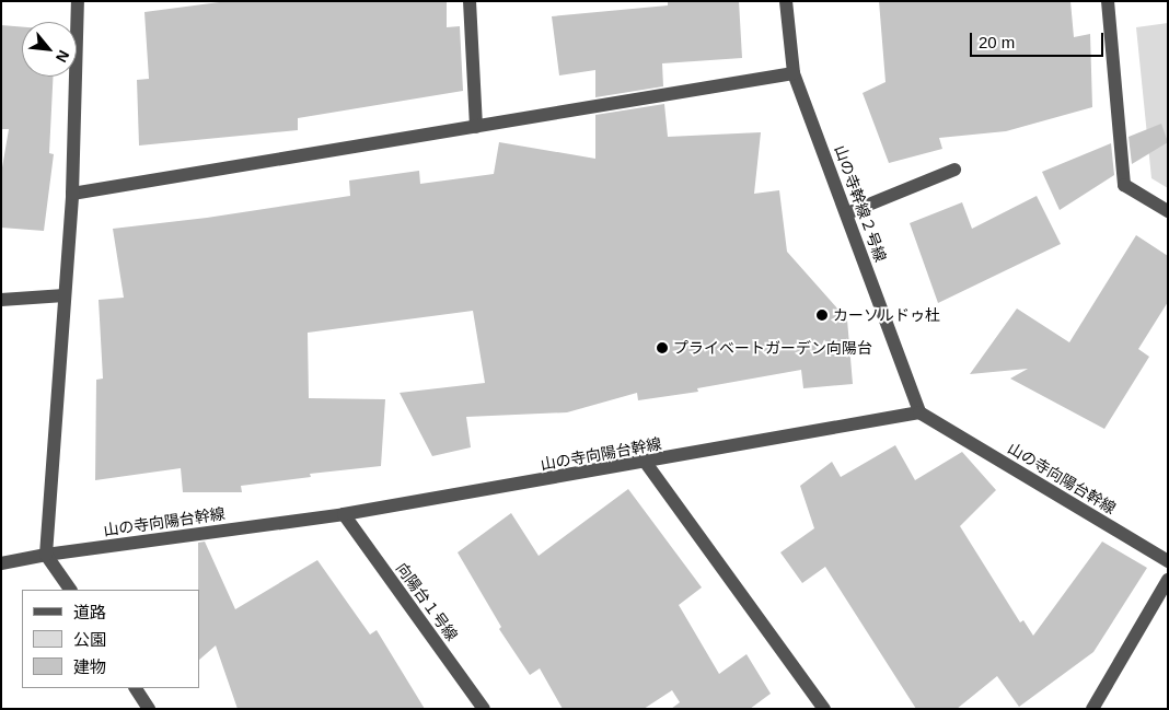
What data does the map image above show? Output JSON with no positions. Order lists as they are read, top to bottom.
{
  "streets": {
    "street": ["山の寺幹線２号線", "山の寺向陽台幹線", "向陽台１号線"]
  },
  "crossings": [
    ["山の寺幹線２号線", "山の寺向陽台幹線"],
    ["山の寺向陽台幹線", "向陽台１号線"]
  ],
  "places": ["カーソルドゥ杜", "プライベートガーデン向陽台"],
  "legend": ["道路", "公園", "建物"],
  "scale_bar": "20 m",
  "north": "bottom right"
}
